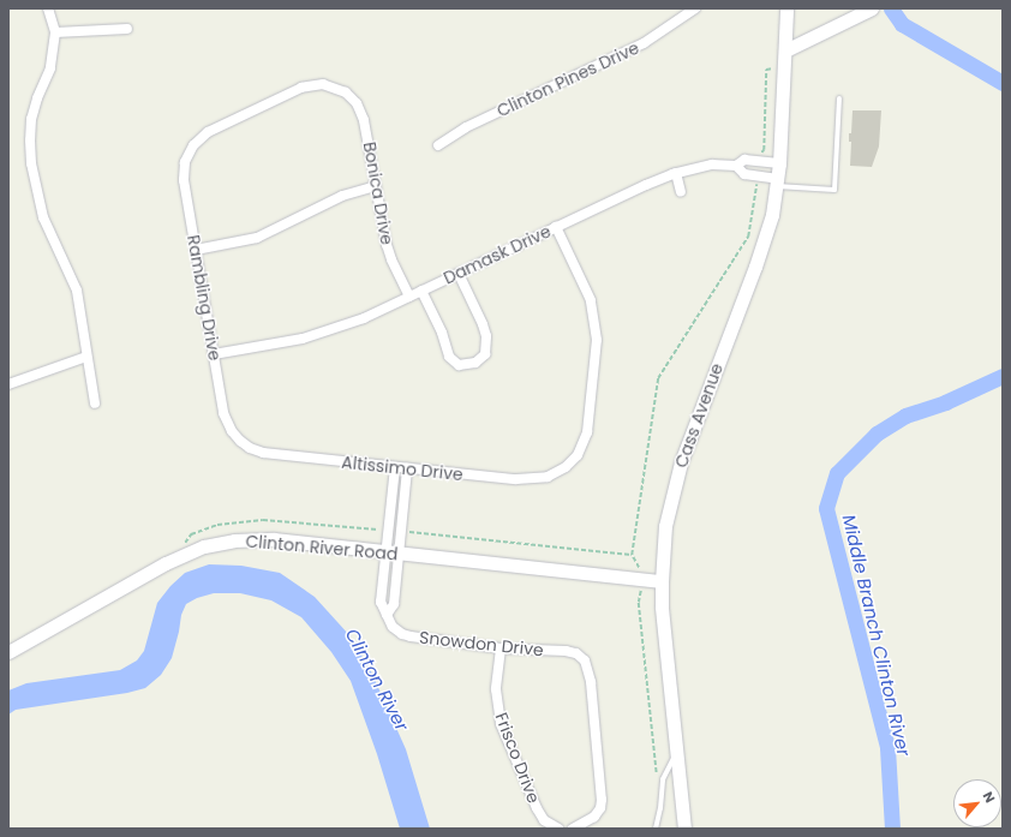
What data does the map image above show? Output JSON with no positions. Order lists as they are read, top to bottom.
{
  "streets": {
    "main road": ["Cass Avenue", "Clinton River Road"],
    "street": [
      "Clinton Pines Drive",
      "Bonica Drive",
      "Damask Drive",
      "Rambling Drive",
      "Altissimo Drive",
      "Snowdon Drive",
      "Frisco Drive"
    ]
  },
  "crossings": [
    ["Bonica Drive", "Damask Drive"],
    ["Bonica Drive", "Rambling Drive"],
    ["Damask Drive", "Rambling Drive"],
    ["Damask Drive", "Cass Avenue"],
    ["Damask Drive", "Altissimo Drive"],
    ["Rambling Drive", "Altissimo Drive"],
    ["Cass Avenue", "Clinton River Road"],
    ["Clinton River Road", "Snowdon Drive"],
    ["Snowdon Drive", "Frisco Drive"]
  ],
  "water": ["Middle Branch Clinton River", "Clinton River"],
  "north": "top right"
}
